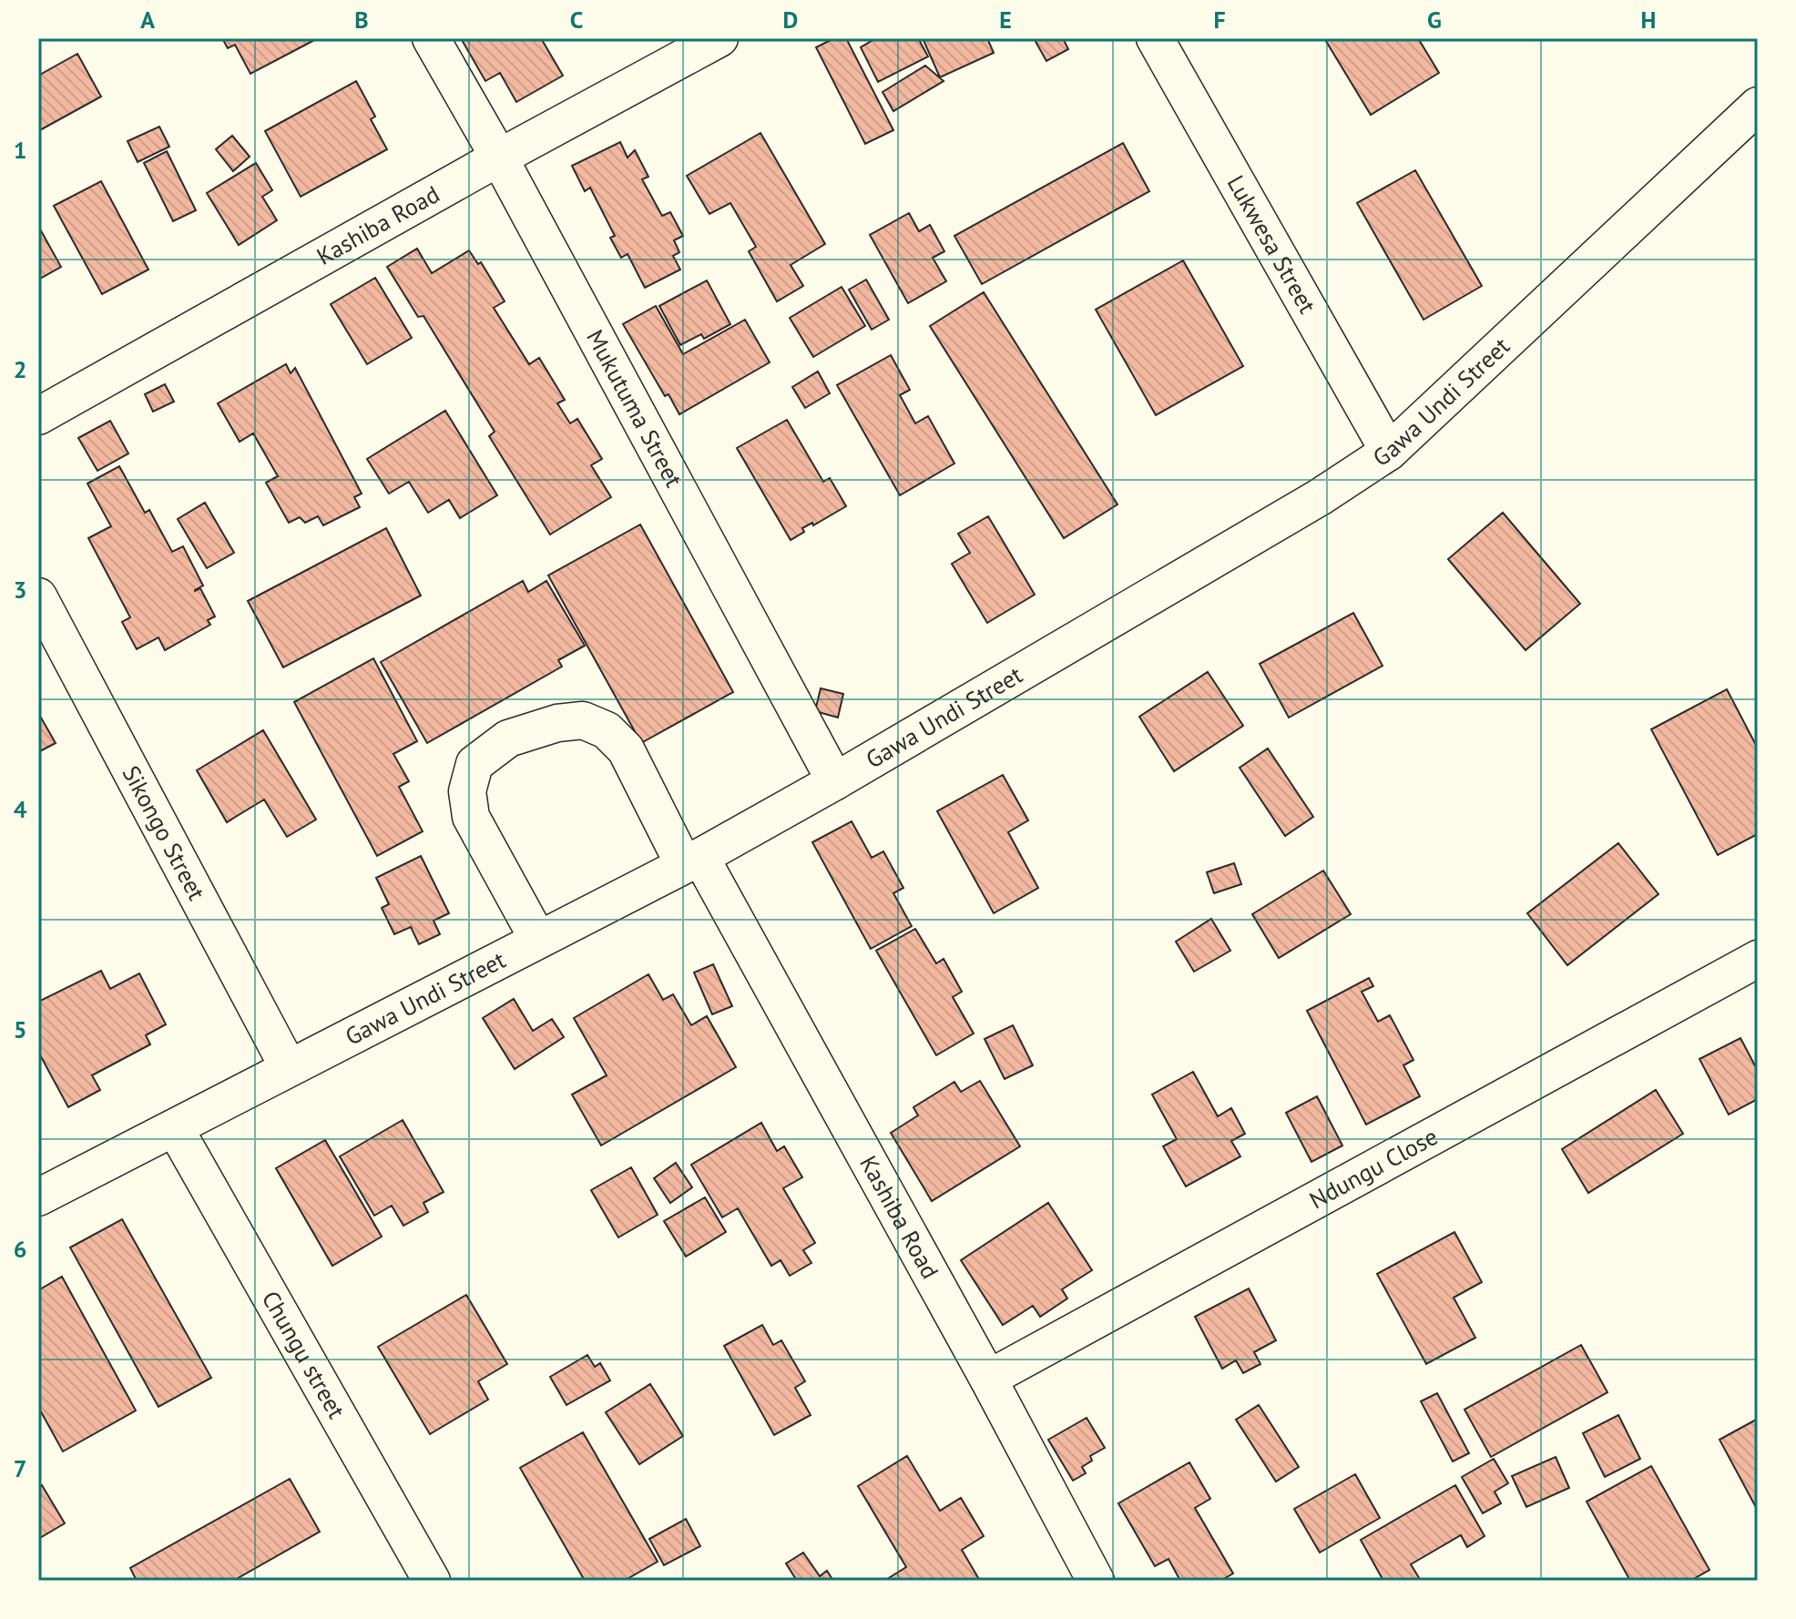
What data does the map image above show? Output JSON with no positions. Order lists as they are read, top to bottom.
{
  "streets": {
    "street": [
      "Kashiba Road",
      "Lukwesa Street",
      "Gawa Undi Street",
      "Mukutuma Street",
      "Sikongo Street",
      "Ndungu Close",
      "Chungu street"
    ]
  },
  "crossings": [
    ["Kashiba Road", "Gawa Undi Street"],
    ["Kashiba Road", "Mukutuma Street"],
    ["Kashiba Road", "Ndungu Close"],
    ["Lukwesa Street", "Gawa Undi Street"],
    ["Gawa Undi Street", "Mukutuma Street"],
    ["Gawa Undi Street", "Sikongo Street"],
    ["Gawa Undi Street", "Chungu street"]
  ],
  "grid": {
    "columns": [
      "A",
      "B",
      "C",
      "D",
      "E",
      "F",
      "G",
      "H"
    ],
    "rows": [
      "1",
      "2",
      "3",
      "4",
      "5",
      "6",
      "7"
    ]
  }
}
